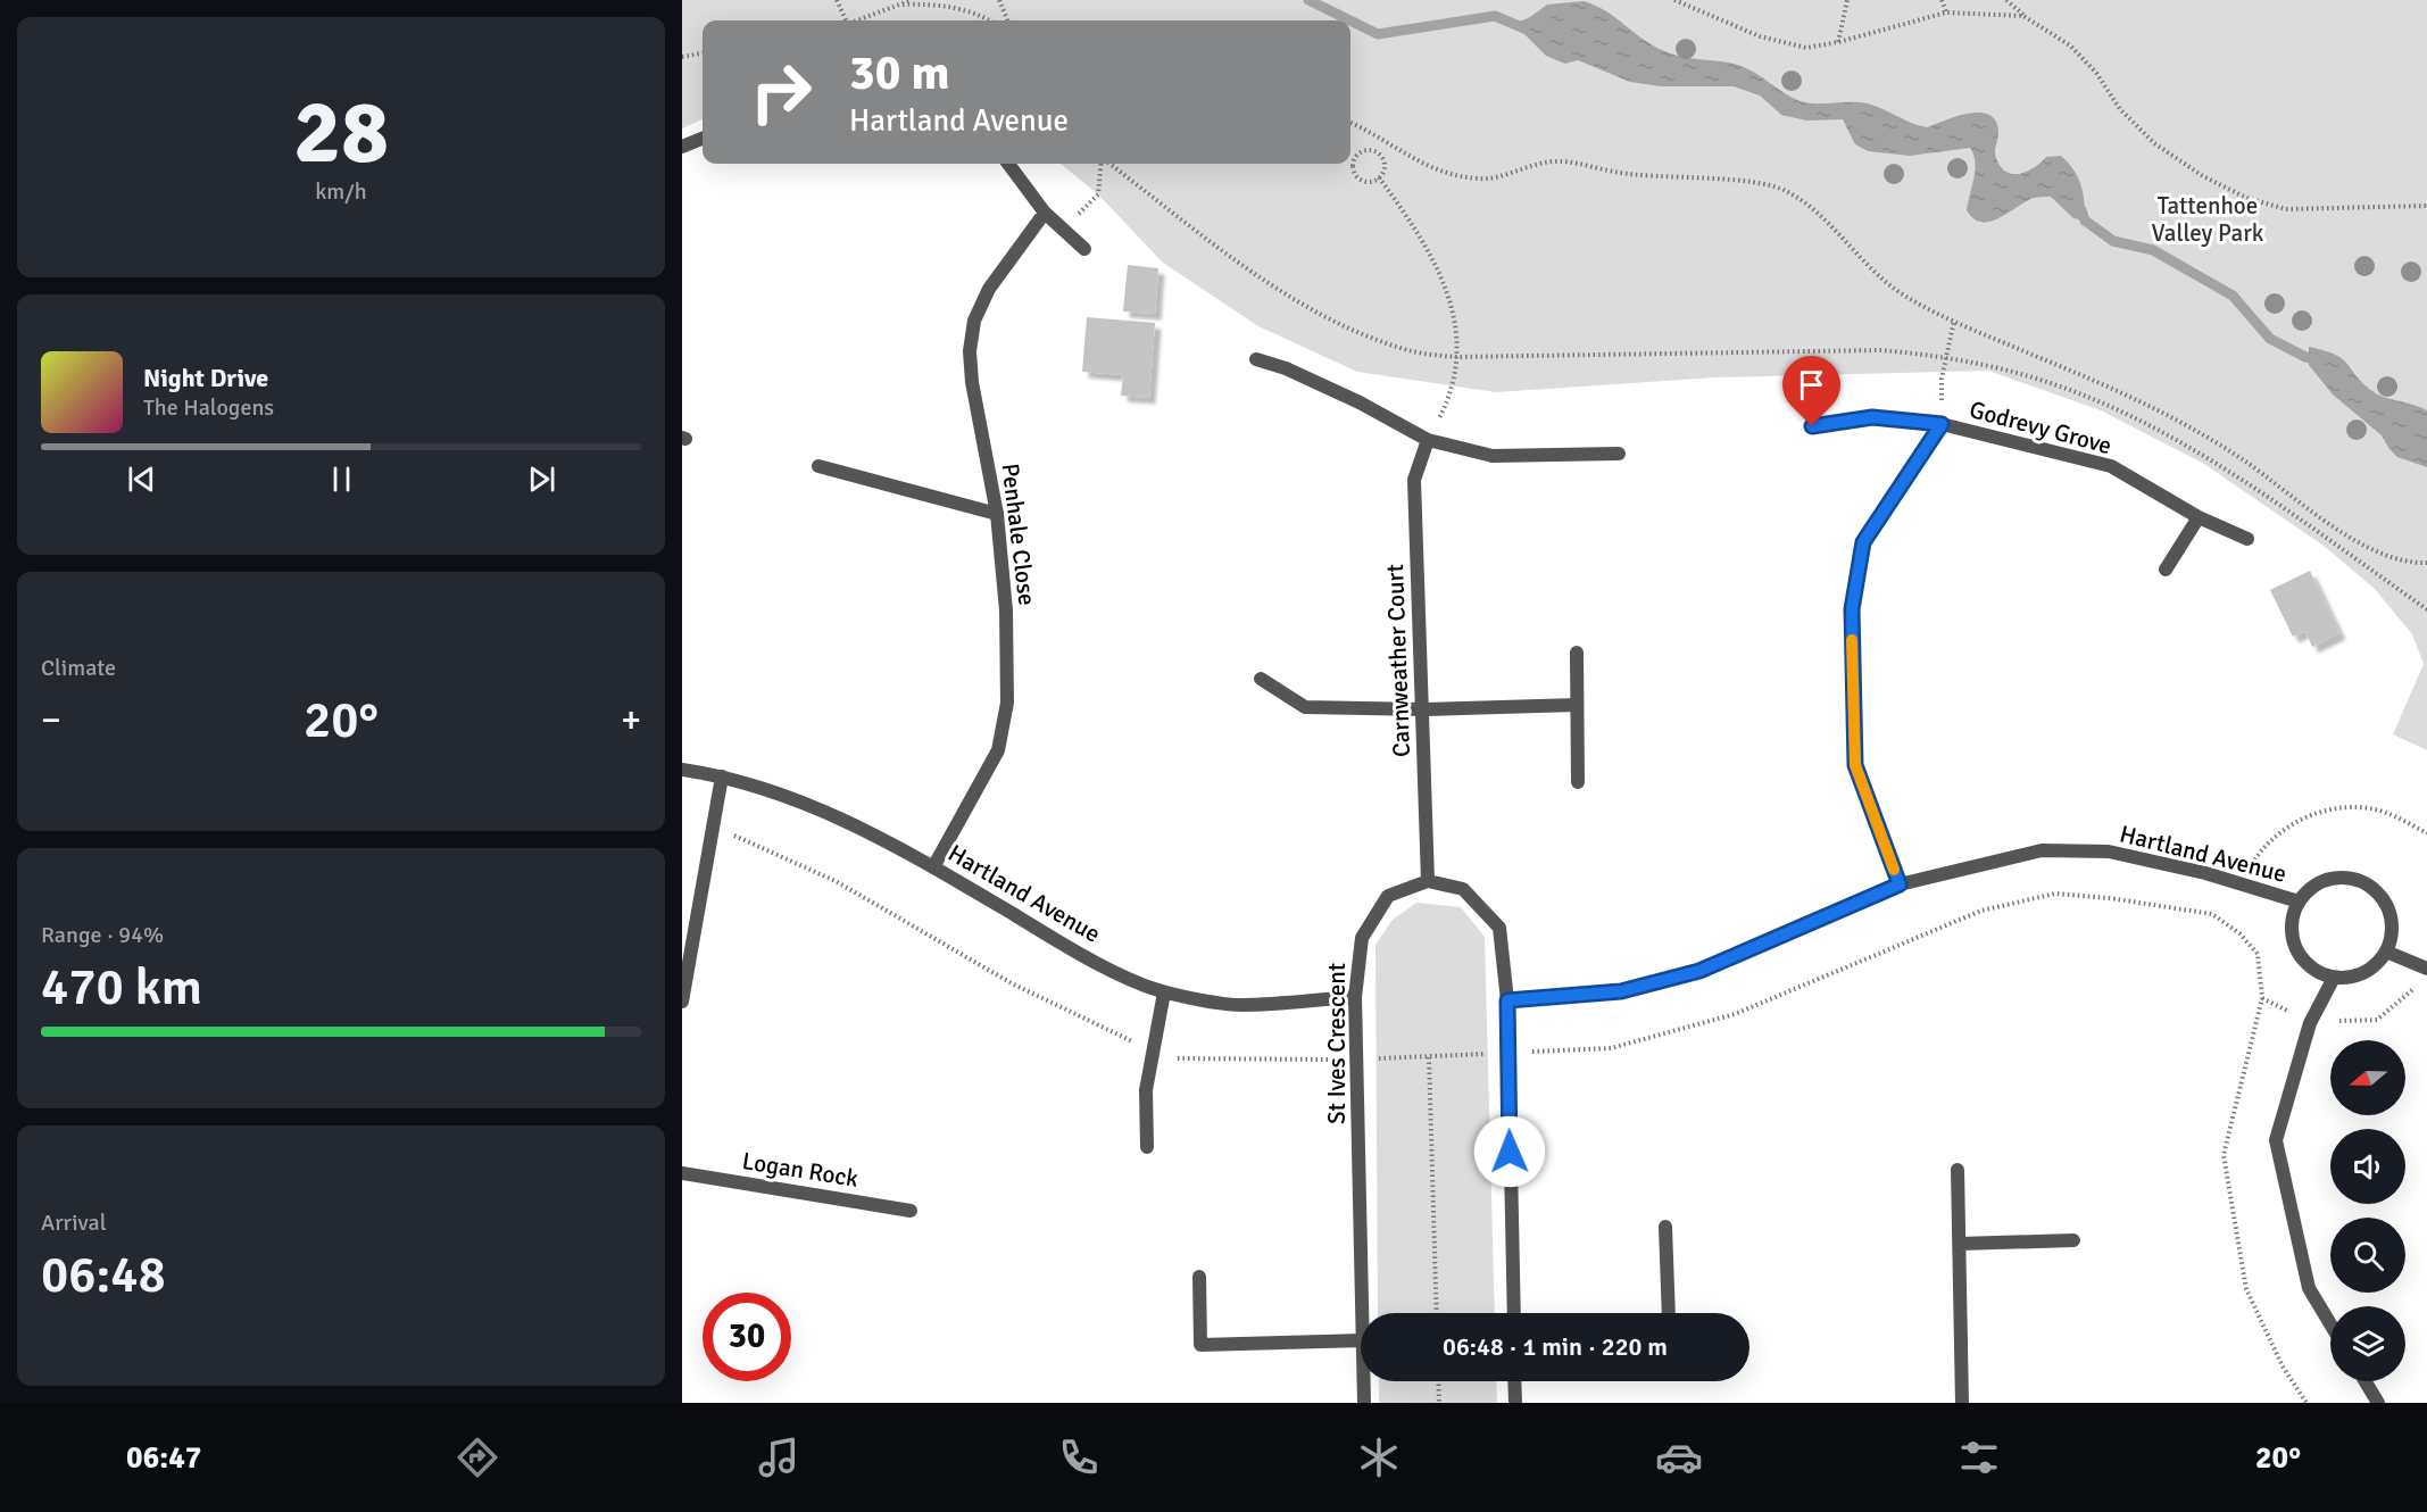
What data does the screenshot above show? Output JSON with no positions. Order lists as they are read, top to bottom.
{
  "streets": {
    "street": [
      "Godrevy Grove",
      "Penhale Close",
      "Carnweather Court",
      "Hartland Avenue",
      "St Ives Crescent",
      "Logan Rock"
    ]
  },
  "crossings": [
    ["Godrevy Grove", "Hartland Avenue"],
    ["Penhale Close", "Hartland Avenue"],
    ["Carnweather Court", "Hartland Avenue"],
    ["Carnweather Court", "St Ives Crescent"],
    ["Hartland Avenue", "St Ives Crescent"]
  ],
  "parks": ["Tattenhoe Valley Park"],
  "north": "left",
  "page": {
    "tile": [
      ["28", "km/h"],
      "Climate",
      ["Range · 94%", "470 km"],
      ["Arrival", "06:48"]
    ],
    "turn": ["30 m", "Hartland Avenue"],
    "song": ["Night Drive", "The Halogens"],
    "heat": ["−", "20°", "+"],
    "limit": "30",
    "trip": "06:48 · 1 min · 220 m",
    "tabs": ["06:47", "20°"]
  }
}
